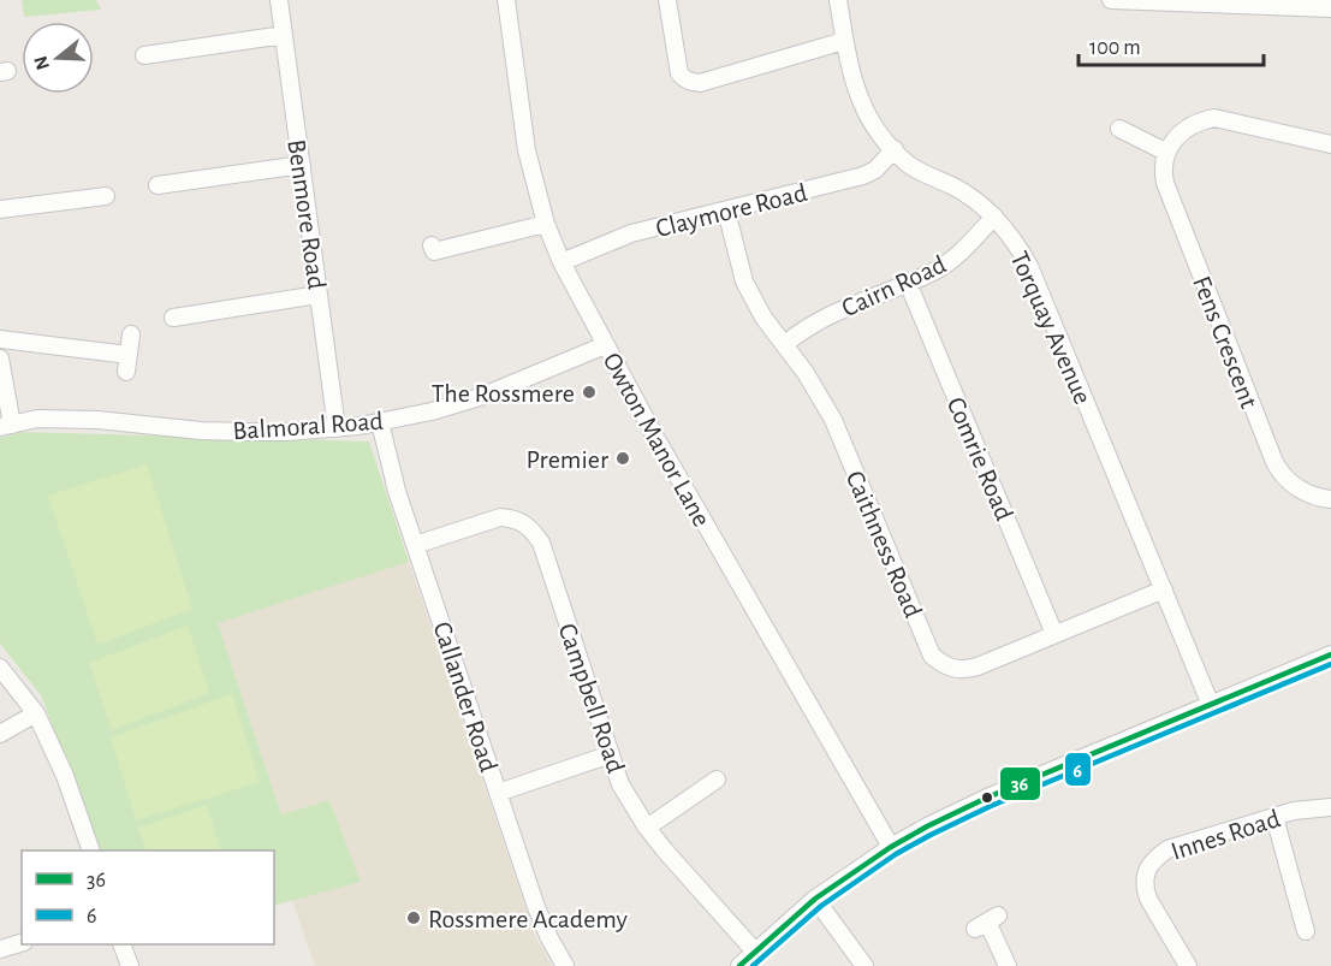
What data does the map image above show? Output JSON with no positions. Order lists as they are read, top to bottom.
{
  "streets": {
    "street": [
      "Claymore Road",
      "Benmore Road",
      "Cairn Road",
      "Torquay Avenue",
      "Fens Crescent",
      "Balmoral Road",
      "Owton Manor Lane",
      "Comrie Road",
      "Caithness Road",
      "Callander Road",
      "Campbell Road",
      "Innes Road"
    ]
  },
  "crossings": [
    ["Claymore Road", "Torquay Avenue"],
    ["Claymore Road", "Owton Manor Lane"],
    ["Claymore Road", "Caithness Road"],
    ["Benmore Road", "Balmoral Road"],
    ["Cairn Road", "Torquay Avenue"],
    ["Cairn Road", "Comrie Road"],
    ["Cairn Road", "Caithness Road"],
    ["Torquay Avenue", "Caithness Road"],
    ["Balmoral Road", "Owton Manor Lane"],
    ["Balmoral Road", "Callander Road"],
    ["Comrie Road", "Caithness Road"],
    ["Callander Road", "Campbell Road"]
  ],
  "places": ["The Rossmere", "Premier", "Rossmere Academy"],
  "lines": ["transit line 36", "transit line 6"],
  "legend": ["36", "6"],
  "scale_bar": "100 m",
  "north": "left"
}
